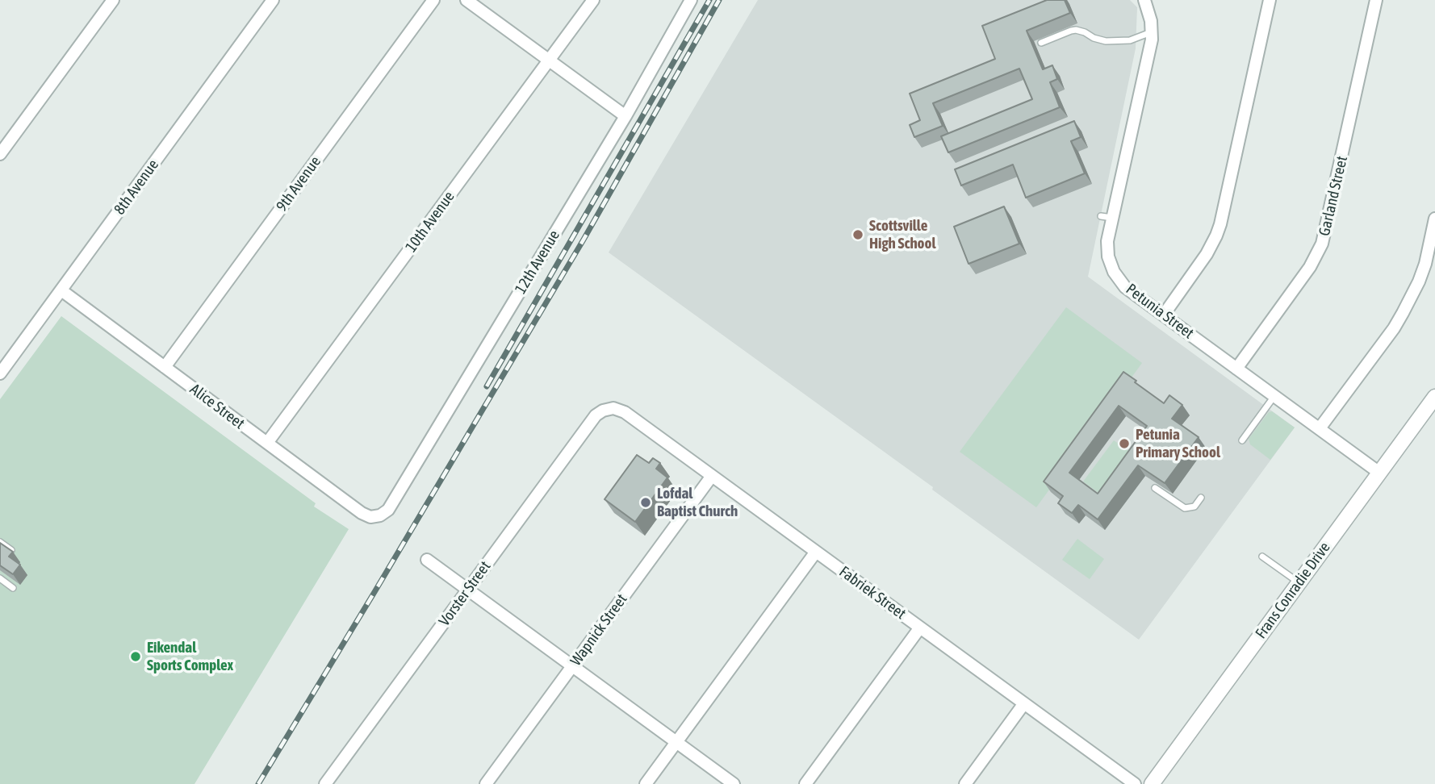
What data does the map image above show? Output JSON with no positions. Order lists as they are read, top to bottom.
{
  "streets": {
    "street": [
      "9th Avenue",
      "8th Avenue",
      "Garland Street",
      "10th Avenue",
      "12th Avenue",
      "Petunia Street",
      "Alice Street",
      "Frans Conradie Drive",
      "Fabriek Street",
      "Vorster Street",
      "Wapnick Street"
    ]
  },
  "crossings": [
    ["9th Avenue", "Alice Street"],
    ["8th Avenue", "Alice Street"],
    ["Garland Street", "Petunia Street"],
    ["10th Avenue", "Alice Street"],
    ["12th Avenue", "Alice Street"],
    ["Petunia Street", "Frans Conradie Drive"],
    ["Fabriek Street", "Vorster Street"],
    ["Fabriek Street", "Wapnick Street"]
  ],
  "places": [
    "Scottsville High School",
    "Petunia Primary School",
    "Lofdal Baptist Church",
    "Eikendal Sports Complex"
  ]
}
